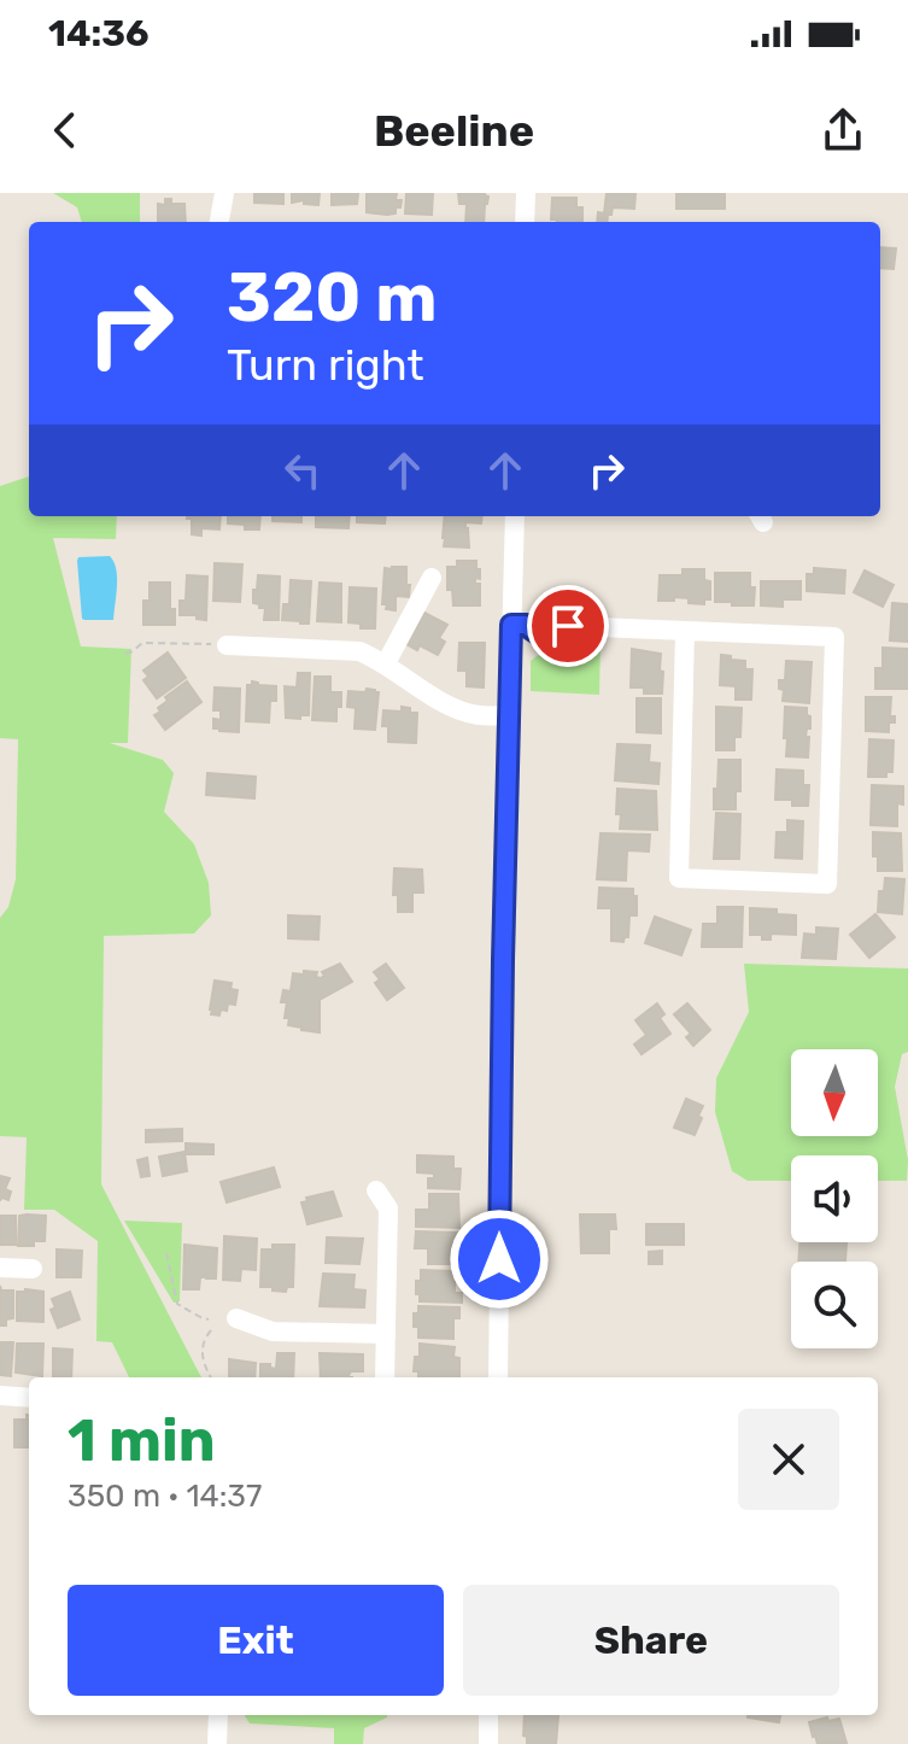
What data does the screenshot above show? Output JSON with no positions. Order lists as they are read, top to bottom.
{
  "north": "bottom",
  "page": {
    "status": "14:36",
    "header": "Beeline",
    "turn": ["320 m", "Turn right"],
    "heading": ["1 min", "350 m · 14:37"],
    "buttons": ["Exit", "Share"]
  }
}
